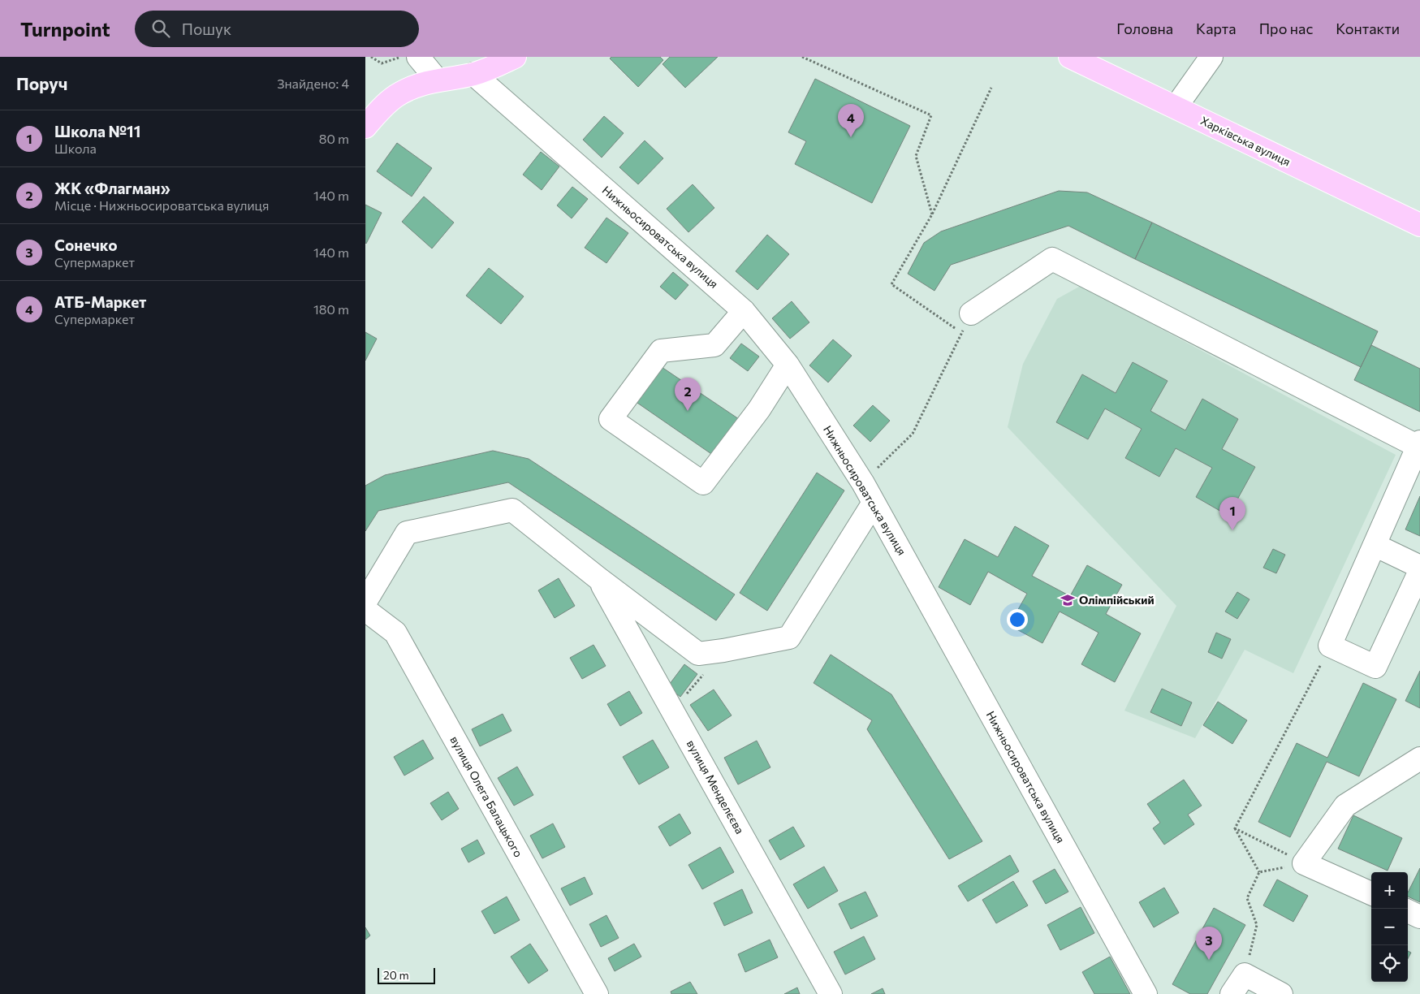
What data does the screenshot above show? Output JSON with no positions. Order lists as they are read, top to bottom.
{
  "streets": {
    "main road": ["Харківська вулиця"],
    "street": ["Нижньосироватська вулиця", "вулиця Менделєєва", "вулиця Олега Балацького"]
  },
  "places": {
    "school or university": ["Олімпійський"]
  },
  "scale_bar": "20 m",
  "page": {
    "header": "Turnpoint",
    "search": "Пошук",
    "nav": [
      "Головна",
      "Карта",
      "Про нас",
      "Контакти"
    ],
    "heading": ["Поруч", "Знайдено: 4"],
    "pins": [
      "4",
      "2",
      "1",
      "3"
    ],
    "list": [
      {
        "mark": "1",
        "name": "Школа №11",
        "note": "Школа",
        "value": "80 m"
      },
      {
        "mark": "2",
        "name": "ЖК «Флагман»",
        "note": "Місце · Нижньосироватська вулиця",
        "value": "140 m"
      },
      {
        "mark": "3",
        "name": "Сонечко",
        "note": "Супермаркет",
        "value": "140 m"
      },
      {
        "mark": "4",
        "name": "АТБ-Маркет",
        "note": "Супермаркет",
        "value": "180 m"
      }
    ],
    "map_buttons": ["+", "−"],
    "scale": "20 m"
  }
}
